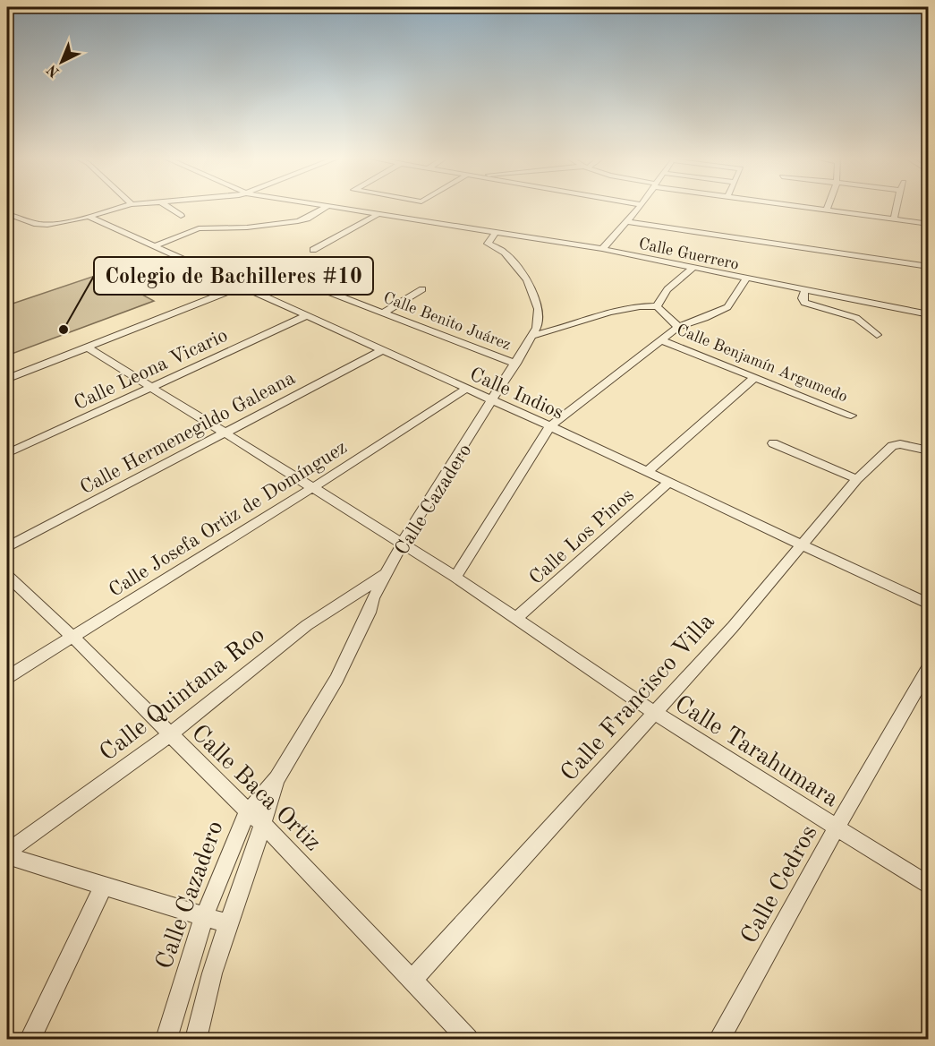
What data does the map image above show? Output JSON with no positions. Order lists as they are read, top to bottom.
{
  "streets": {
    "street": [
      "Calle Guerrero",
      "Calle Benito Juárez",
      "Calle Benjamín Argumedo",
      "Calle Leona Vicario",
      "Calle Indios",
      "Calle Hermenegildo Galeana",
      "Calle Cazadero",
      "Calle Josefa Ortiz de Domínguez",
      "Calle Los Pinos",
      "Calle Quintana Roo",
      "Calle Francisco Villa",
      "Calle Tarahumara",
      "Calle Baca Ortiz",
      "Calle Cedros"
    ]
  },
  "crossings": [
    ["Calle Guerrero", "Calle Cazadero"],
    ["Calle Benito Juárez", "Calle Indios"],
    ["Calle Benito Juárez", "Calle Cazadero"],
    ["Calle Benjamín Argumedo", "Calle Los Pinos"],
    ["Calle Leona Vicario", "Calle Indios"],
    ["Calle Leona Vicario", "Calle Tarahumara"],
    ["Calle Indios", "Calle Hermenegildo Galeana"],
    ["Calle Indios", "Calle Cazadero"],
    ["Calle Indios", "Calle Josefa Ortiz de Domínguez"],
    ["Calle Indios", "Calle Los Pinos"],
    ["Calle Indios", "Calle Francisco Villa"],
    ["Calle Hermenegildo Galeana", "Calle Tarahumara"],
    ["Calle Cazadero", "Calle Quintana Roo"],
    ["Calle Cazadero", "Calle Tarahumara"],
    ["Calle Cazadero", "Calle Baca Ortiz"],
    ["Calle Josefa Ortiz de Domínguez", "Calle Tarahumara"],
    ["Calle Josefa Ortiz de Domínguez", "Calle Baca Ortiz"],
    ["Calle Los Pinos", "Calle Tarahumara"],
    ["Calle Quintana Roo", "Calle Baca Ortiz"],
    ["Calle Francisco Villa", "Calle Tarahumara"],
    ["Calle Francisco Villa", "Calle Baca Ortiz"],
    ["Calle Tarahumara", "Calle Cedros"]
  ],
  "places": ["Colegio de Bachilleres #10"],
  "north": "bottom left"
}
